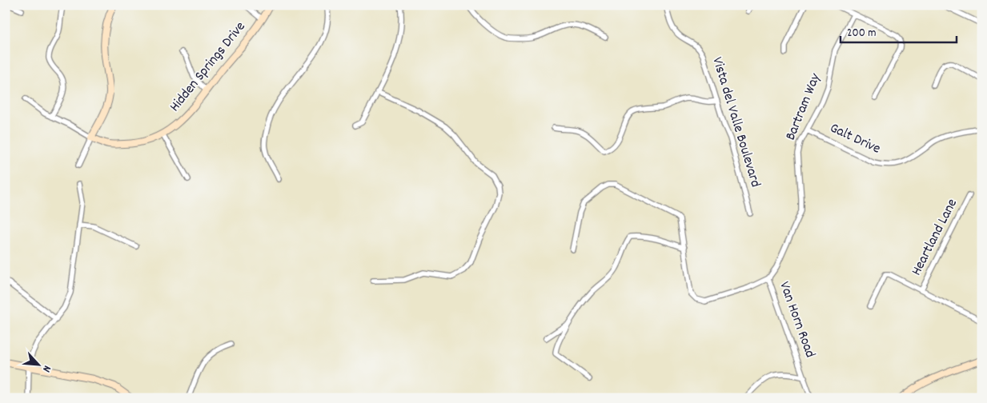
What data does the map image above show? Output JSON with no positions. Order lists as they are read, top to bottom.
{
  "streets": {
    "street": [
      "Hidden Springs Drive",
      "Bartram Way",
      "Vista del Valle Boulevard",
      "Galt Drive",
      "Heartland Lane",
      "Van Horn Road"
    ]
  },
  "crossings": [
    ["Bartram Way", "Galt Drive"],
    ["Bartram Way", "Van Horn Road"]
  ],
  "scale_bar": "200 m",
  "north": "bottom right"
}
